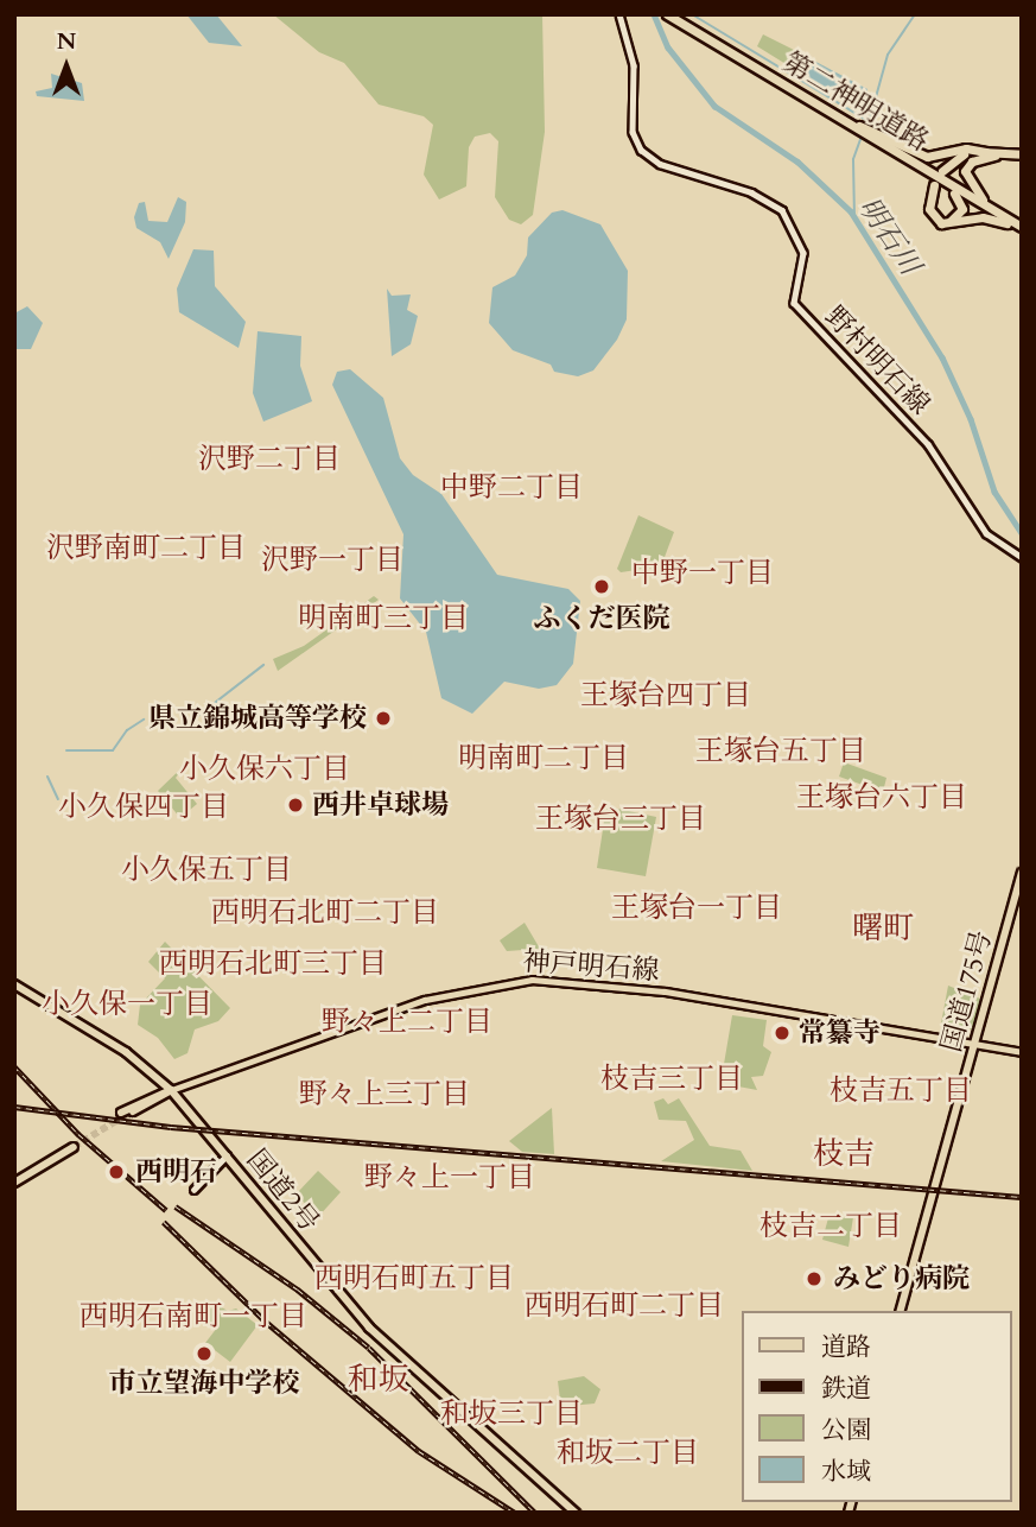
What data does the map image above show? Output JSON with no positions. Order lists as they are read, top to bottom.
{
  "streets": {
    "highway": ["第二神明道路", "国道175号", "国道2号"],
    "main road": ["野村明石線", "神戸明石線"]
  },
  "crossings": [
    ["神戸明石線", "国道175号"],
    ["神戸明石線", "国道2号"]
  ],
  "districts": [
    "沢野二丁目",
    "中野二丁目",
    "沢野南町二丁目",
    "沢野一丁目",
    "中野一丁目",
    "明南町三丁目",
    "王塚台四丁目",
    "王塚台五丁目",
    "明南町二丁目",
    "小久保六丁目",
    "王塚台六丁目",
    "小久保四丁目",
    "王塚台三丁目",
    "小久保五丁目",
    "王塚台一丁目",
    "西明石北町二丁目",
    "曙町",
    "西明石北町三丁目",
    "小久保一丁目",
    "野々上二丁目",
    "枝吉三丁目",
    "枝吉五丁目",
    "野々上三丁目",
    "枝吉",
    "野々上一丁目",
    "枝吉二丁目",
    "西明石町五丁目",
    "西明石町二丁目",
    "西明石南町一丁目",
    "和坂",
    "和坂三丁目",
    "和坂二丁目"
  ],
  "water": ["明石川"],
  "places": [
    "ふくだ医院",
    "県立錦城高等学校",
    "西井卓球場",
    "常纂寺",
    "西明石",
    "みどり病院",
    "市立望海中学校"
  ],
  "legend": [
    "道路",
    "鉄道",
    "公園",
    "水域"
  ],
  "north": "top"
}
